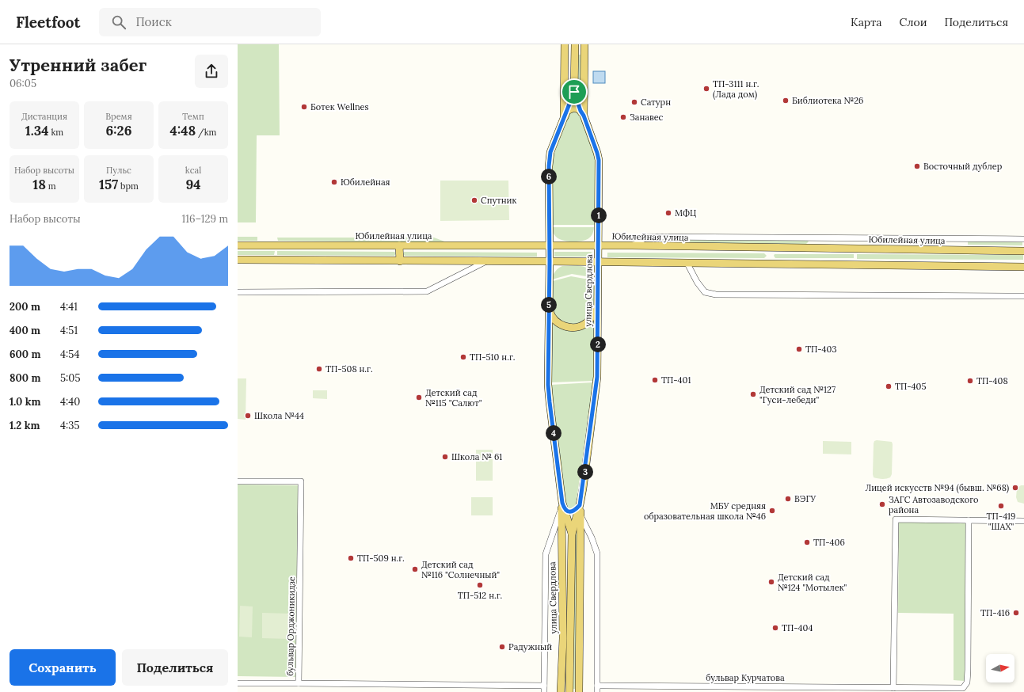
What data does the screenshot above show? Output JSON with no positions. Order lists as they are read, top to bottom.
{
  "streets": {
    "main road": ["Юбилейная улица", "улица Свердлова"],
    "street": ["бульвар Орджоникидзе", "бульвар Курчатова"]
  },
  "crossings": [
    ["Юбилейная улица", "улица Свердлова"]
  ],
  "places": [
    "ТП-3111 н.г. (Лада дом)",
    "Библиотека №26",
    "Сатурн",
    "Ботек Wellnes",
    "Занавес",
    "Восточный дублер",
    "Юбилейная",
    "Спутник",
    "МФЦ",
    "ТП-403",
    "ТП-510 н.г.",
    "ТП-508 н.г.",
    "ТП-401",
    "ТП-408",
    "ТП-405",
    "Детский сад №127 \"Гуси-лебеди\"",
    "Детский сад №115 \"Салют\"",
    "Школа №44",
    "Школа № 61",
    "Лицей искусств №94 (бывш. №68)",
    "ВЭГУ",
    "ЗАГС Автозаводского района",
    "ТП-419 \"ШАХ\"",
    "МБУ средняя образовательная школа №46",
    "ТП-406",
    "ТП-509 н.г.",
    "Детский сад №116 \"Солнечный\"",
    "Детский сад №124 \"Мотылек\"",
    "ТП-512 н.г.",
    "ТП-416",
    "ТП-404",
    "Радужный"
  ],
  "north": "right",
  "page": {
    "header": "Fleetfoot",
    "search": "Поиск",
    "nav": ["Карта", "Слои", "Поделиться"],
    "heading": ["Утренний забег", "06:05"],
    "stats": [
      ["Дистанция", "1.34 km"],
      ["Время", "6:26"],
      ["Темп", "4:48 /km"],
      ["Набор высоты", "18 m"],
      ["Пульс", "157 bpm"],
      ["kcal", "94"]
    ],
    "pins": [
      "6",
      "1",
      "5",
      "2",
      "4",
      "3"
    ],
    "chart": ["Набор высоты", "116–129 m"],
    "list": [
      {
        "name": "200 m",
        "note": "4:41"
      },
      {
        "name": "400 m",
        "note": "4:51"
      },
      {
        "name": "600 m",
        "note": "4:54"
      },
      {
        "name": "800 m",
        "note": "5:05"
      },
      {
        "name": "1.0 km",
        "note": "4:40"
      },
      {
        "name": "1.2 km",
        "note": "4:35"
      }
    ],
    "buttons": ["Сохранить", "Поделиться"]
  }
}
